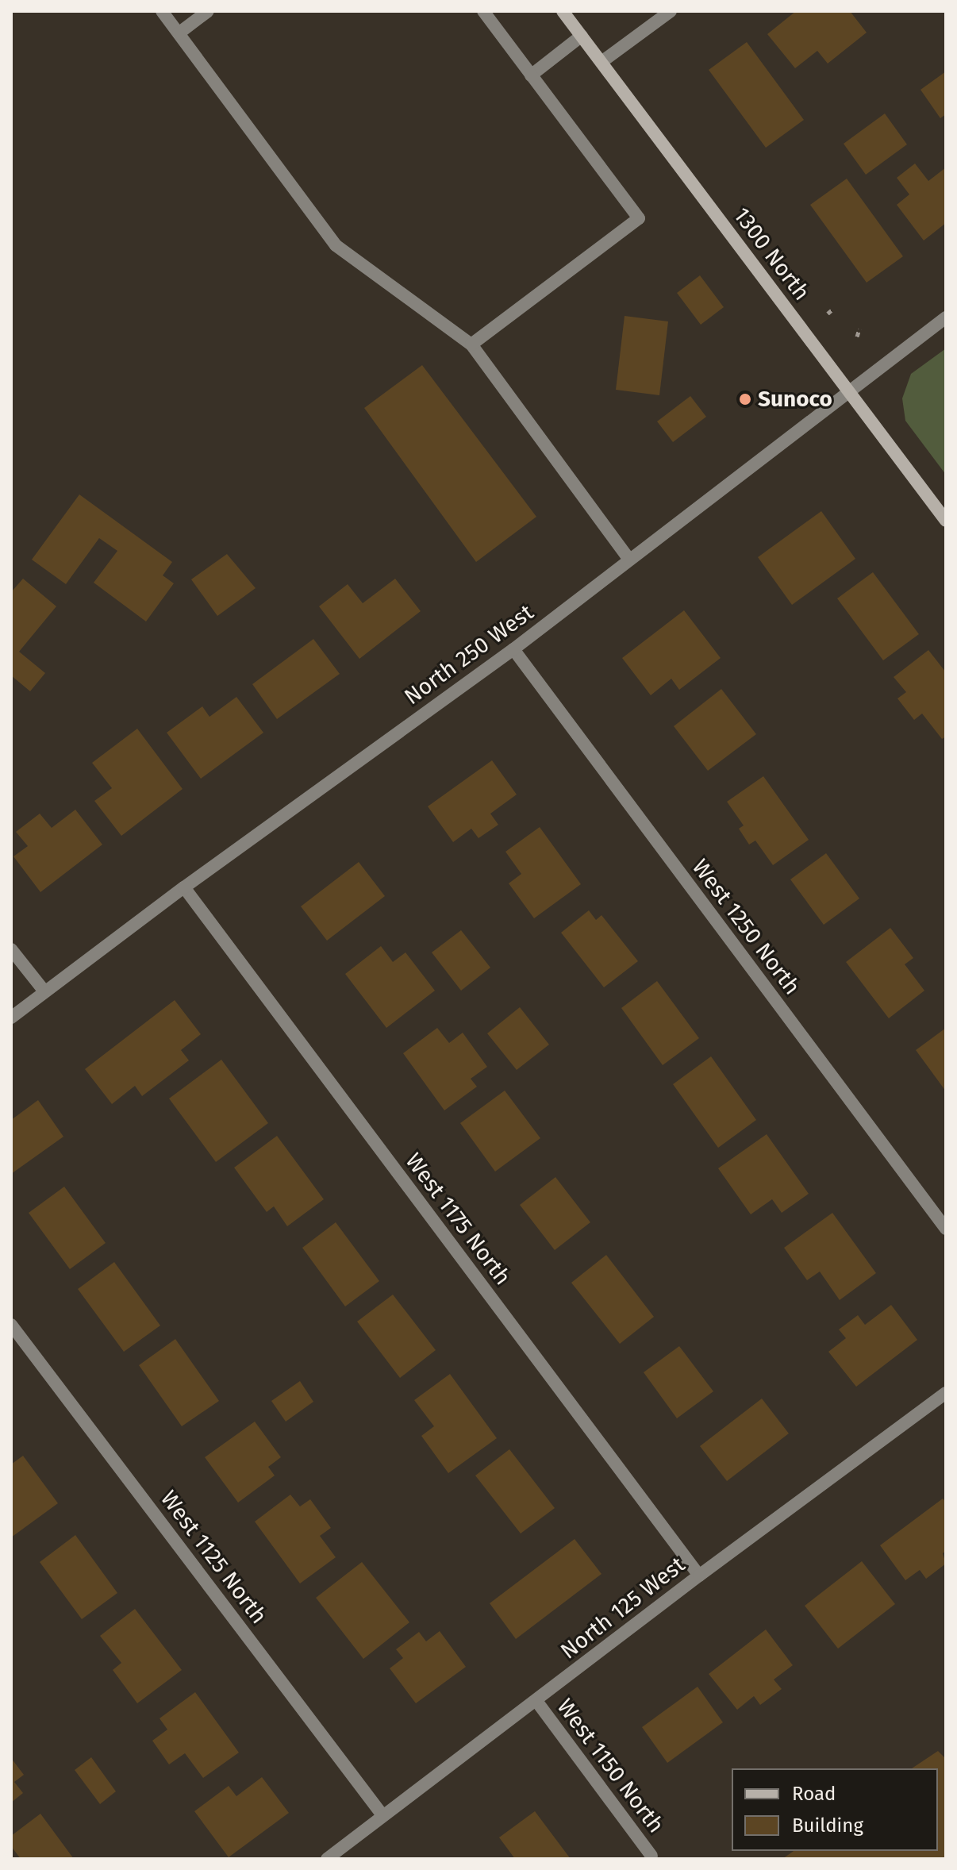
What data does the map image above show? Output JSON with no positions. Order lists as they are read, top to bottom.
{
  "streets": {
    "street": [
      "1300 North",
      "North 250 West",
      "West 1250 North",
      "West 1175 North",
      "West 1125 North",
      "North 125 West",
      "West 1150 North"
    ]
  },
  "crossings": [
    ["1300 North", "North 250 West"],
    ["North 250 West", "West 1250 North"],
    ["North 250 West", "West 1175 North"],
    ["West 1175 North", "North 125 West"],
    ["West 1125 North", "North 125 West"],
    ["North 125 West", "West 1150 North"]
  ],
  "places": ["Sunoco"],
  "legend": ["Road", "Building"]
}
